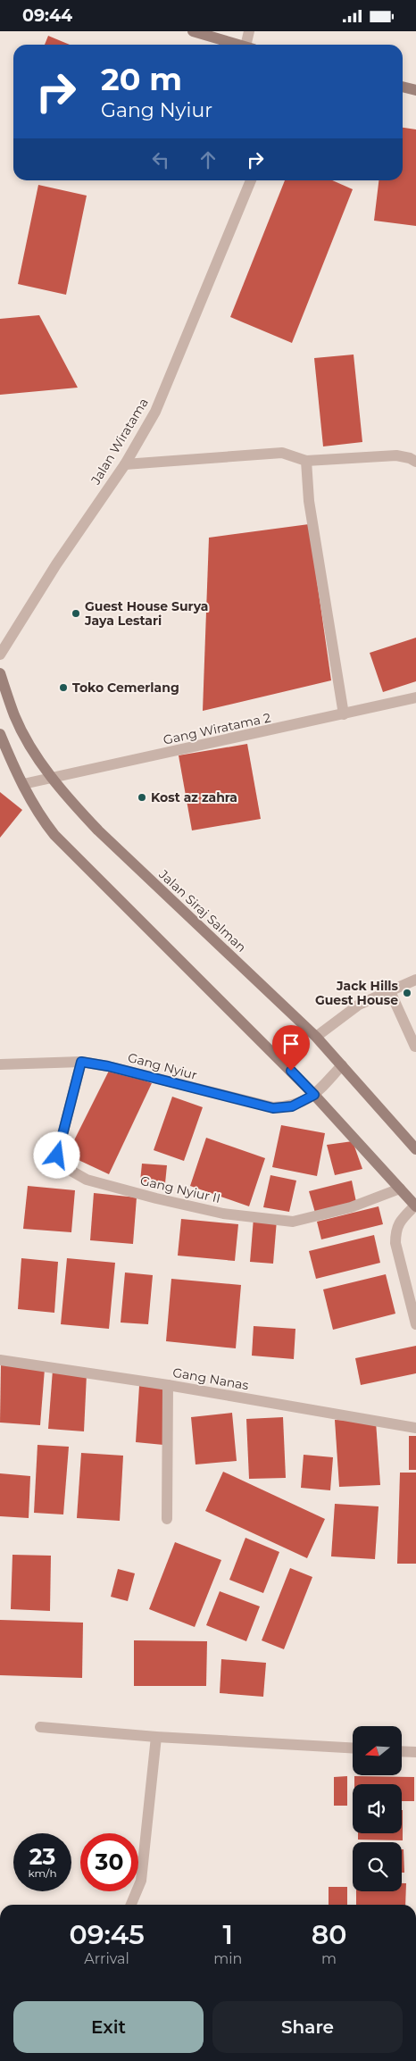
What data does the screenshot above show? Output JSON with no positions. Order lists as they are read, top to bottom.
{
  "streets": {
    "street": [
      "Jalan Wiratama",
      "Gang Wiratama 2",
      "Jalan Siraj Salman",
      "Gang Nyiur",
      "Gang Nyiur II",
      "Gang Nanas"
    ]
  },
  "crossings": [
    ["Gang Wiratama 2", "Jalan Siraj Salman"],
    ["Jalan Siraj Salman", "Gang Nyiur"],
    ["Gang Nyiur", "Gang Nyiur II"]
  ],
  "places": [
    "Guest House Surya Jaya Lestari",
    "Toko Cemerlang",
    "Kost az zahra",
    "Jack Hills Guest House"
  ],
  "north": "left",
  "page": {
    "status": "09:44",
    "turn": ["20 m", "Gang Nyiur"],
    "speed": "23 km/h",
    "limit": "30",
    "eta": [
      "09:45",
      "Arrival",
      "1",
      "min",
      "80",
      "m"
    ],
    "buttons": ["Exit", "Share"]
  }
}
